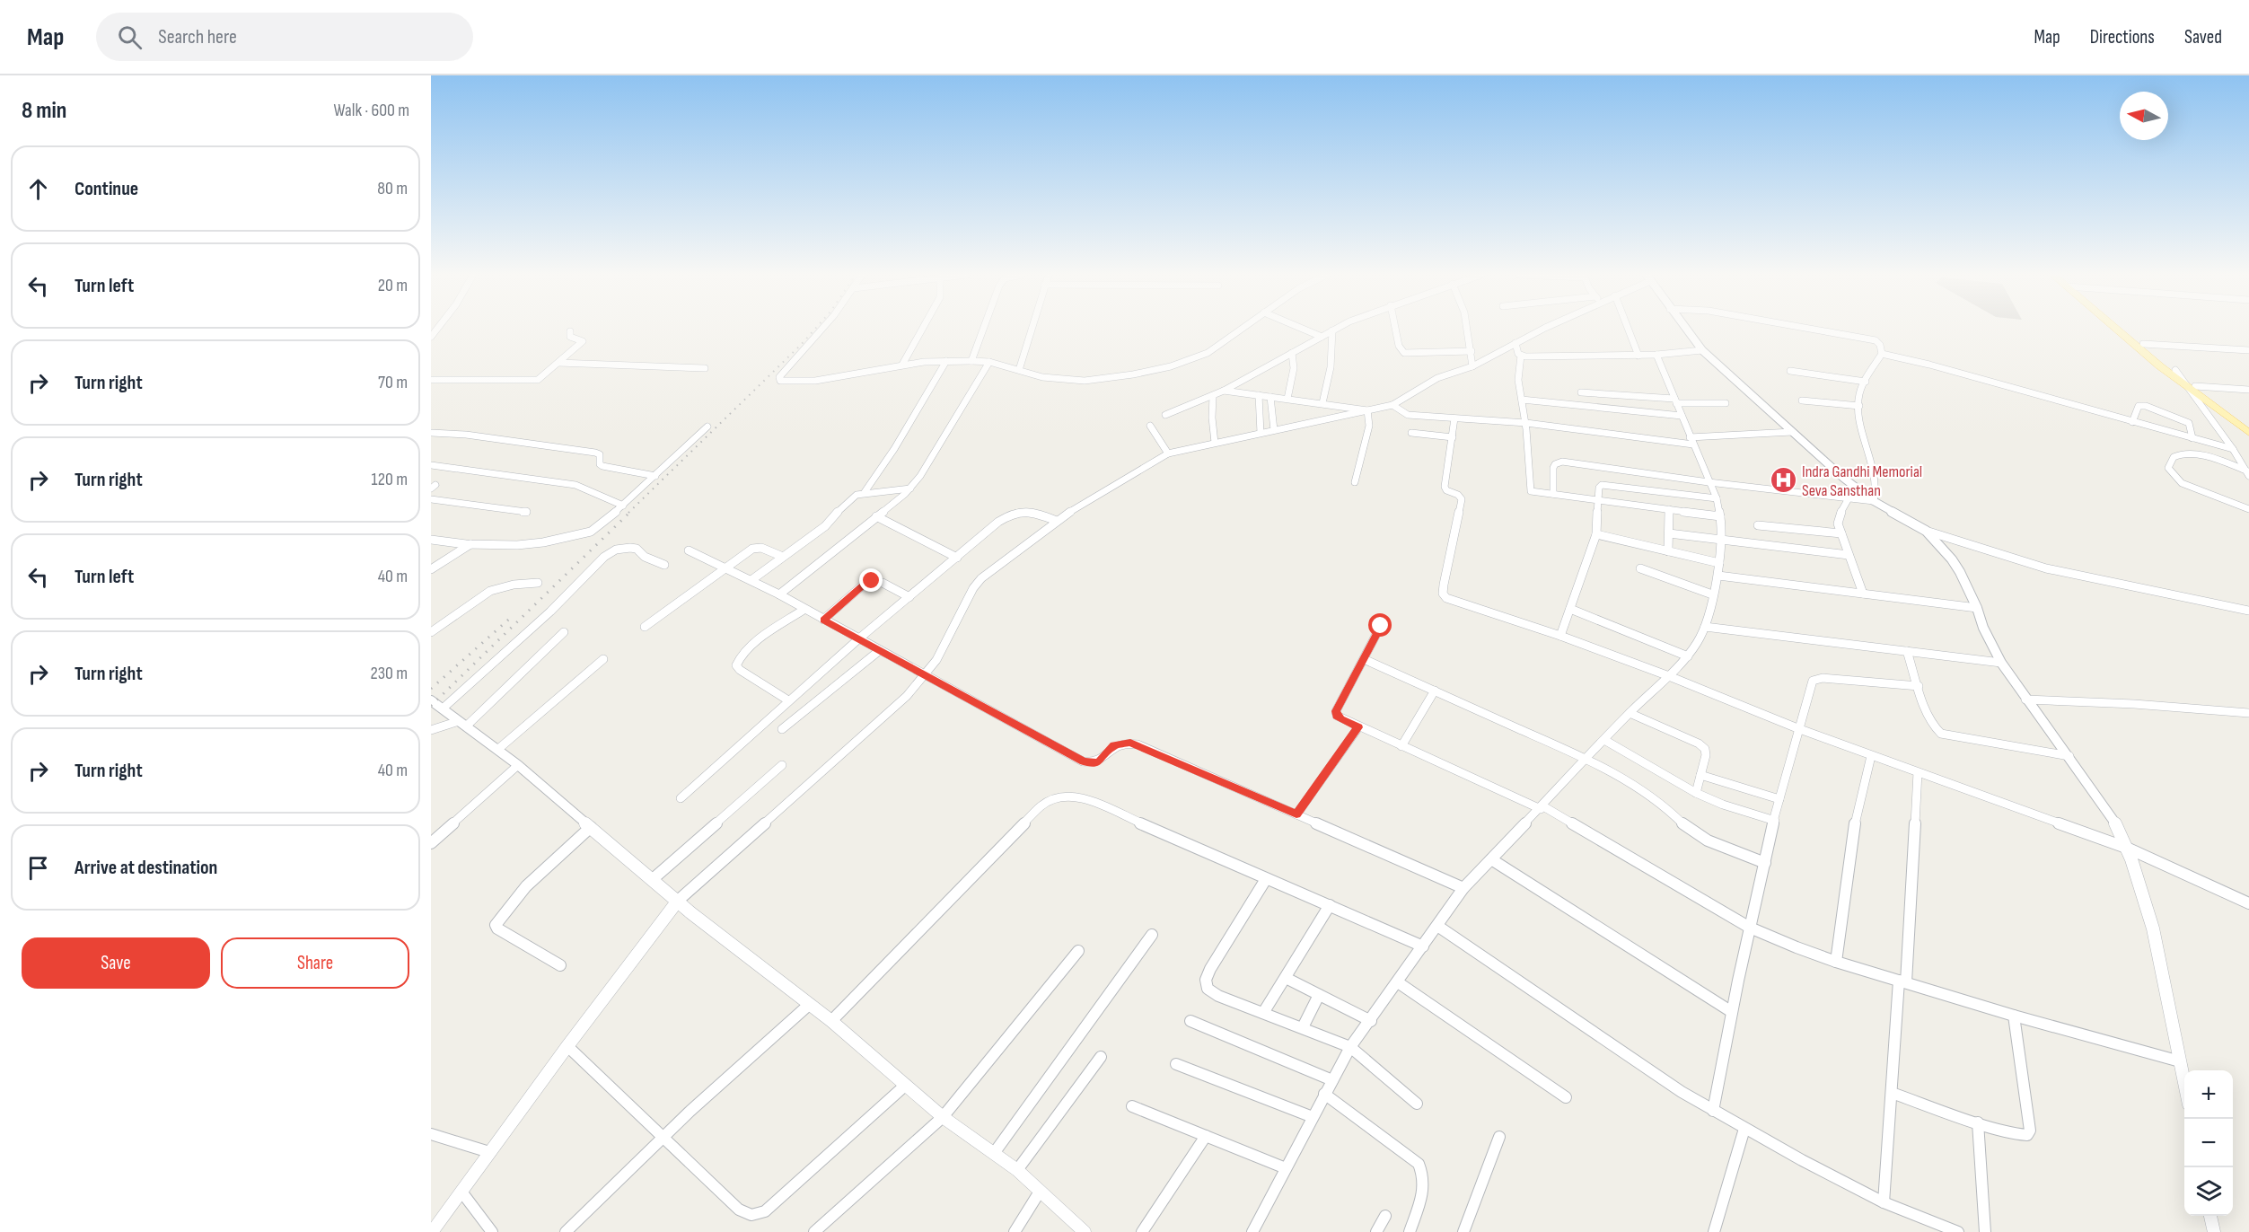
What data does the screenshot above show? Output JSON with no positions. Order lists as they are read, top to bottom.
{
  "places": {
    "hospital": ["Indra Gandhi Memorial Seva Sansthan"]
  },
  "north": "left",
  "page": {
    "header": "Map",
    "search": "Search here",
    "nav": ["Map", "Directions", "Saved"],
    "heading": ["8 min", "Walk · 600 m"],
    "list": [
      ["Continue", "80 m"],
      ["Turn left", "20 m"],
      ["Turn right", "70 m"],
      ["Turn right", "120 m"],
      ["Turn left", "40 m"],
      ["Turn right", "230 m"],
      ["Turn right", "40 m"],
      "Arrive at destination"
    ],
    "buttons": ["Save", "Share"],
    "map_buttons": ["+", "−"]
  }
}
